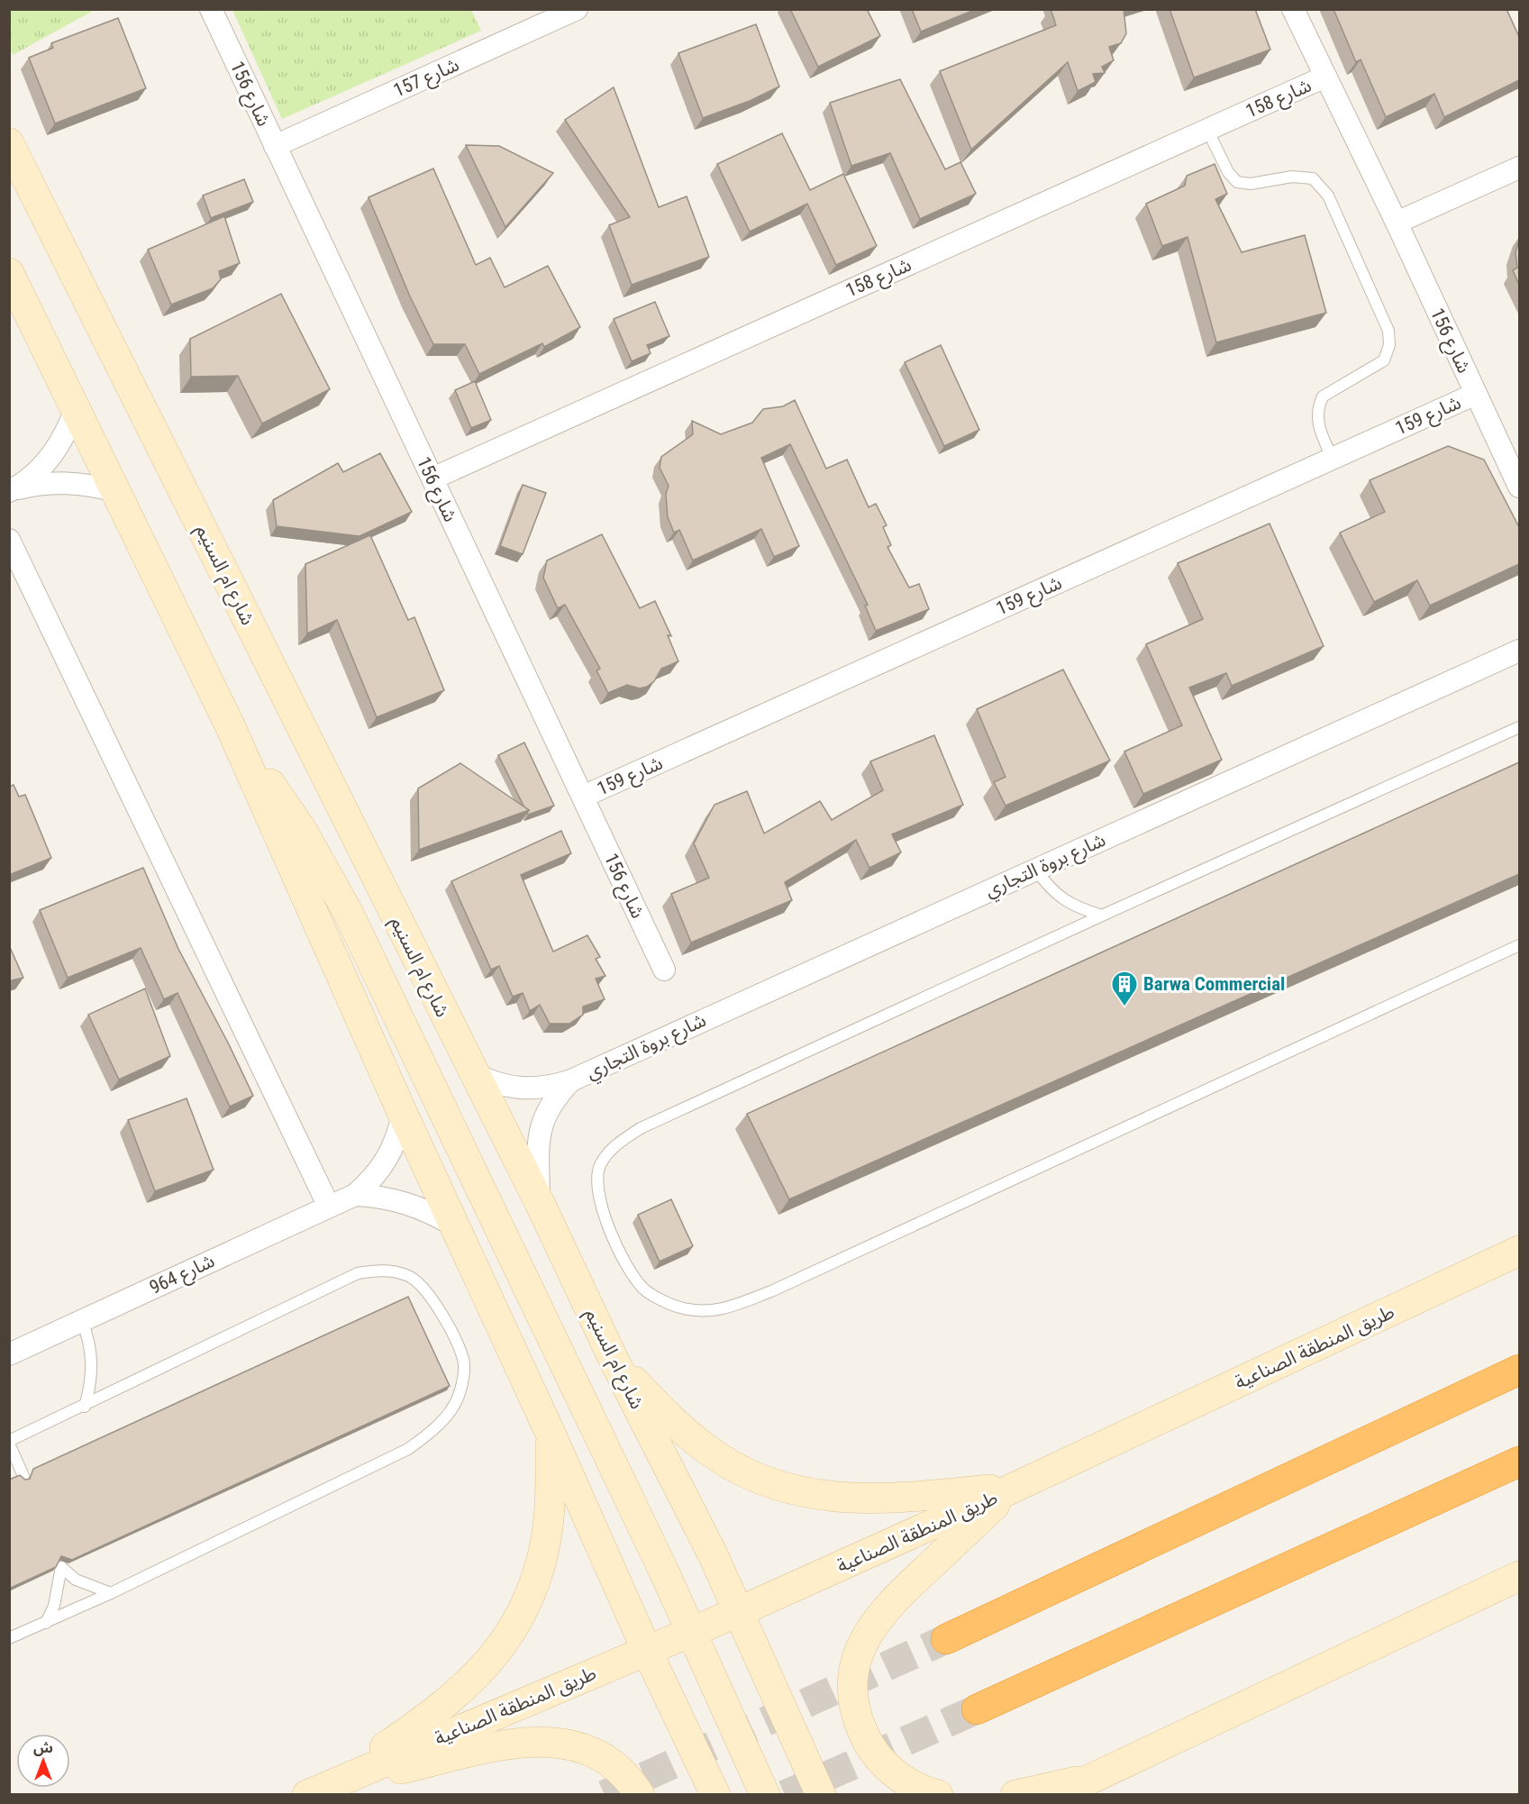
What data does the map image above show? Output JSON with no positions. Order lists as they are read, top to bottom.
{
  "streets": {
    "main road": ["شارع ام السنيم", "طريق المنطقة الصناعية"],
    "street": [
      "شارع 157",
      "شارع 156",
      "شارع 158",
      "شارع 159",
      "شارع بروة التجاري",
      "شارع 964"
    ]
  },
  "crossings": [
    ["شارع 157", "شارع 156"],
    ["شارع 156", "شارع 158"],
    ["شارع 156", "شارع 159"],
    ["شارع ام السنيم", "شارع بروة التجاري"],
    ["شارع ام السنيم", "طريق المنطقة الصناعية"]
  ],
  "places": {
    "building": ["Barwa Commercial"]
  },
  "north": "top"
}
